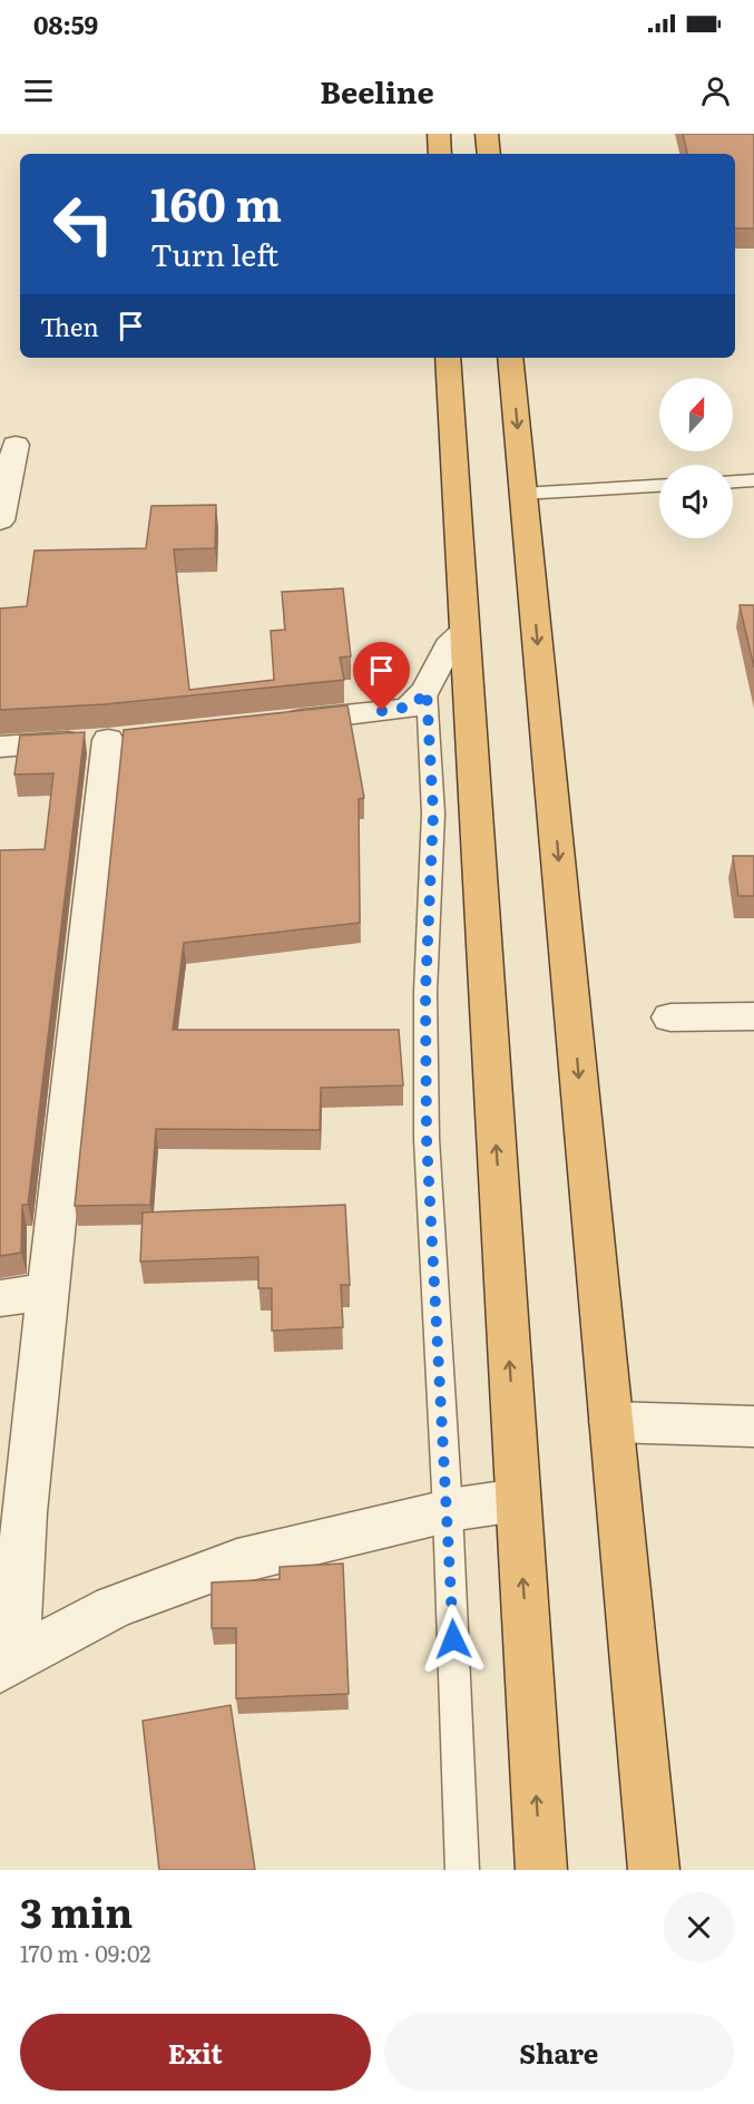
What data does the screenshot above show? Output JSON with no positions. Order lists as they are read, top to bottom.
{
  "north": "top",
  "page": {
    "status": "08:59",
    "header": "Beeline",
    "turn": ["160 m", "Turn left"],
    "then": "Then",
    "heading": ["3 min", "170 m · 09:02"],
    "buttons": ["Exit", "Share"]
  }
}
